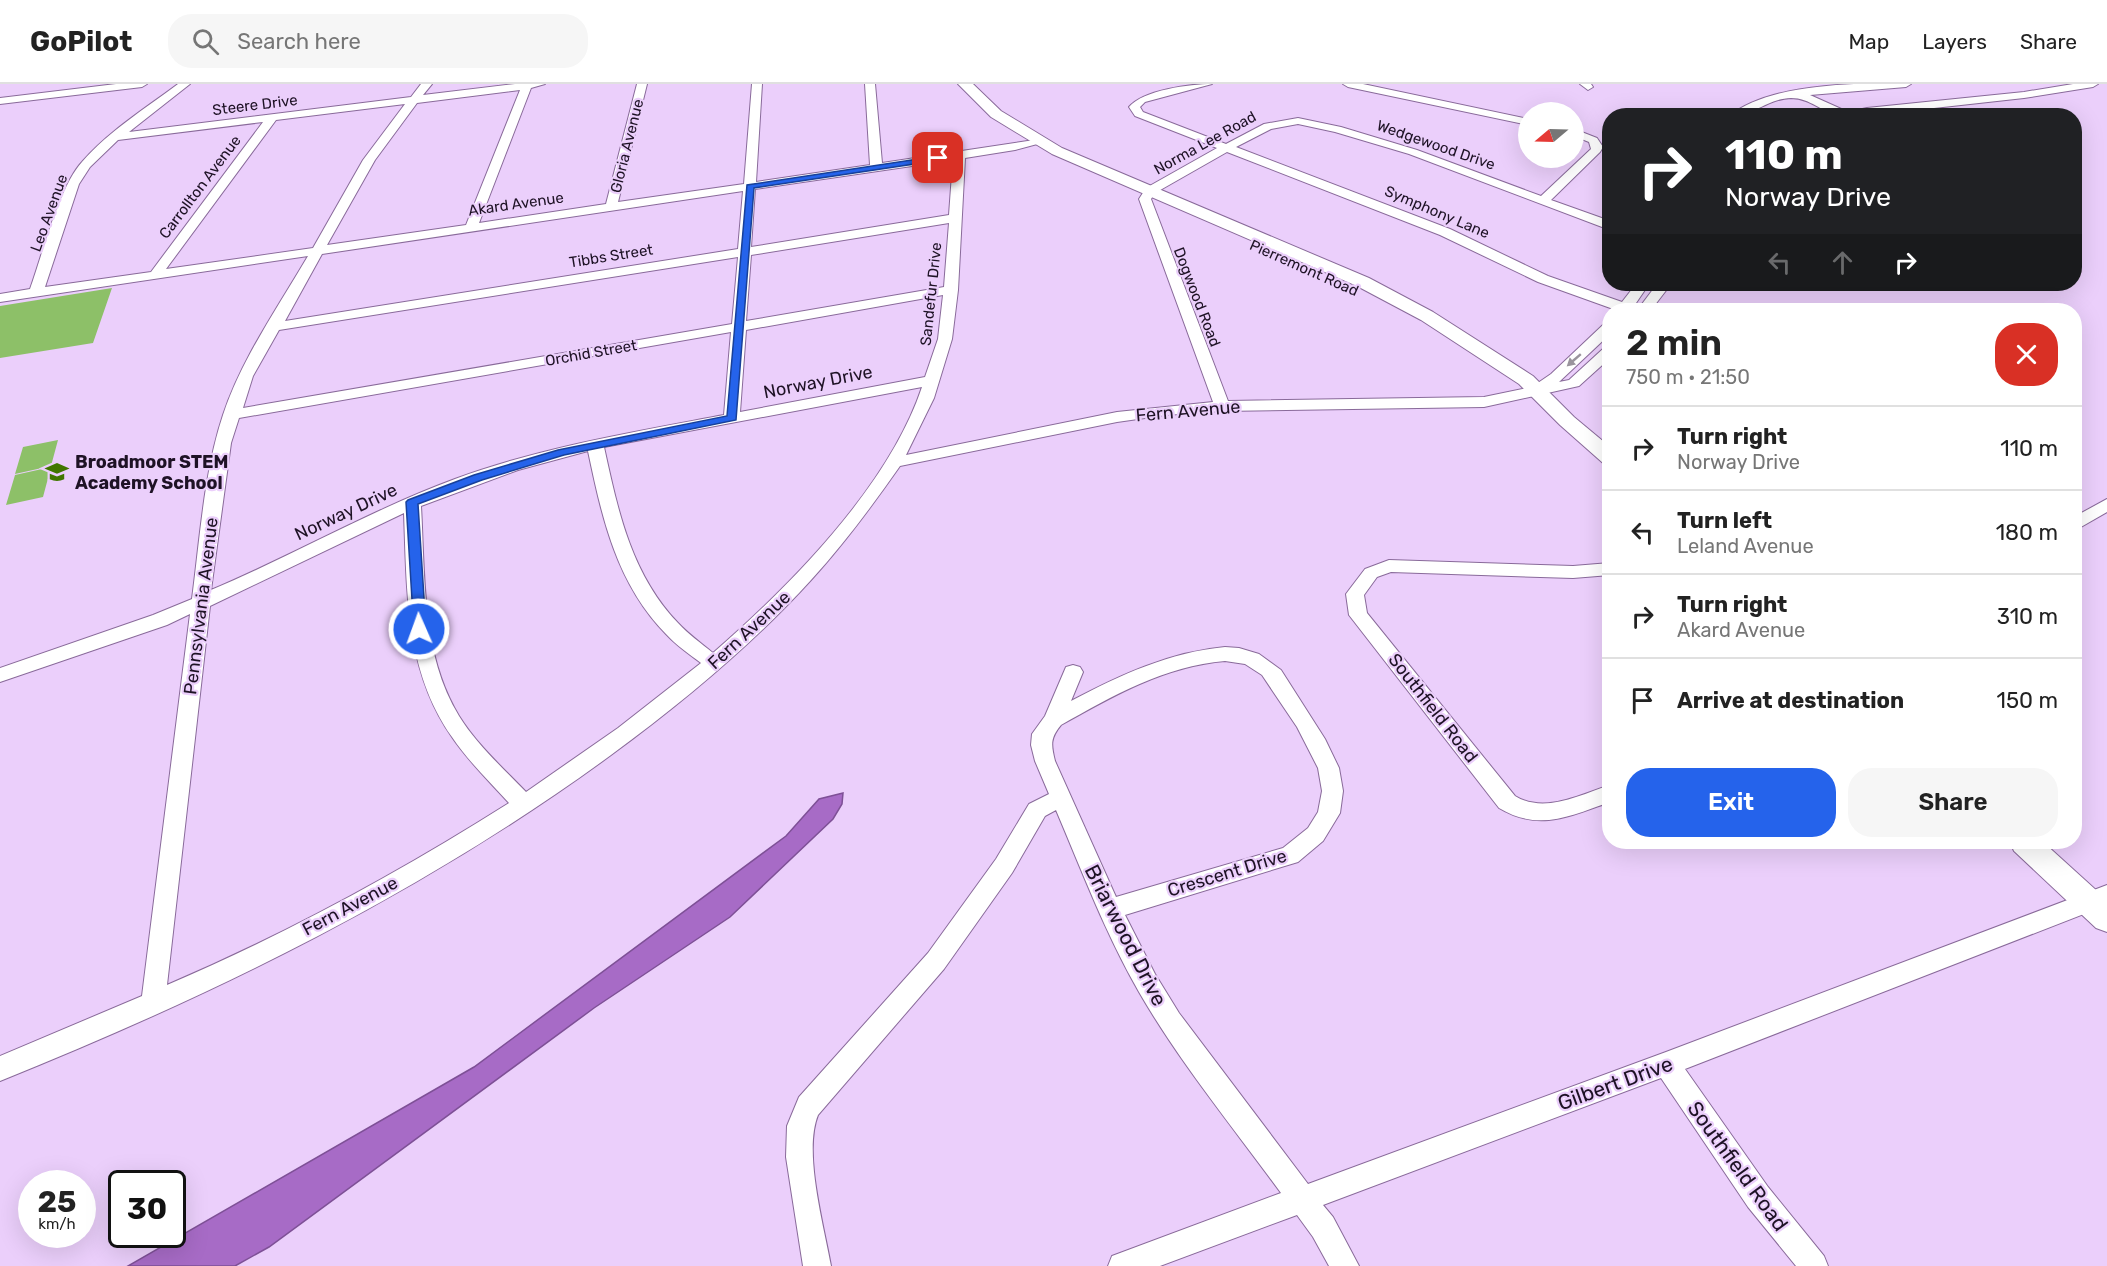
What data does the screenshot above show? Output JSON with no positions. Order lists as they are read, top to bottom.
{
  "streets": {
    "main road": ["Pierremont Road"],
    "street": [
      "Steere Drive",
      "Norma Lee Road",
      "Wedgewood Drive",
      "Gloria Avenue",
      "Carrollton Avenue",
      "Akard Avenue",
      "Symphony Lane",
      "Leo Avenue",
      "Tibbs Street",
      "Sandefur Drive",
      "Dogwood Road",
      "Orchid Street",
      "Norway Drive",
      "Fern Avenue",
      "Pennsylvania Avenue",
      "Southfield Road",
      "Crescent Drive",
      "Briarwood Drive",
      "Gilbert Drive"
    ]
  },
  "crossings": [
    ["Steere Drive", "Carrollton Avenue"],
    ["Steere Drive", "Leo Avenue"],
    ["Steere Drive", "Pennsylvania Avenue"],
    ["Norma Lee Road", "Wedgewood Drive"],
    ["Norma Lee Road", "Symphony Lane"],
    ["Norma Lee Road", "Pierremont Road"],
    ["Norma Lee Road", "Dogwood Road"],
    ["Gloria Avenue", "Akard Avenue"],
    ["Carrollton Avenue", "Akard Avenue"],
    ["Akard Avenue", "Leo Avenue"],
    ["Akard Avenue", "Pierremont Road"],
    ["Akard Avenue", "Sandefur Drive"],
    ["Akard Avenue", "Pennsylvania Avenue"],
    ["Tibbs Street", "Sandefur Drive"],
    ["Tibbs Street", "Pennsylvania Avenue"],
    ["Pierremont Road", "Dogwood Road"],
    ["Pierremont Road", "Fern Avenue"],
    ["Sandefur Drive", "Orchid Street"],
    ["Sandefur Drive", "Norway Drive"],
    ["Sandefur Drive", "Fern Avenue"],
    ["Dogwood Road", "Fern Avenue"],
    ["Orchid Street", "Pennsylvania Avenue"],
    ["Norway Drive", "Pennsylvania Avenue"],
    ["Fern Avenue", "Pennsylvania Avenue"],
    ["Southfield Road", "Gilbert Drive"],
    ["Crescent Drive", "Briarwood Drive"],
    ["Briarwood Drive", "Gilbert Drive"]
  ],
  "places": {
    "school or university": ["Broadmoor STEM Academy School"]
  },
  "north": "left",
  "page": {
    "header": "GoPilot",
    "search": "Search here",
    "nav": ["Map", "Layers", "Share"],
    "turn": ["110 m", "Norway Drive"],
    "heading": ["2 min", "750 m · 21:50"],
    "list": [
      {
        "name": "Turn right",
        "note": "Norway Drive",
        "value": "110 m"
      },
      {
        "name": "Turn left",
        "note": "Leland Avenue",
        "value": "180 m"
      },
      {
        "name": "Turn right",
        "note": "Akard Avenue",
        "value": "310 m"
      },
      {
        "name": "Arrive at destination",
        "value": "150 m"
      }
    ],
    "buttons": ["Exit", "Share"],
    "speed": "25 km/h",
    "limit": "30"
  }
}
